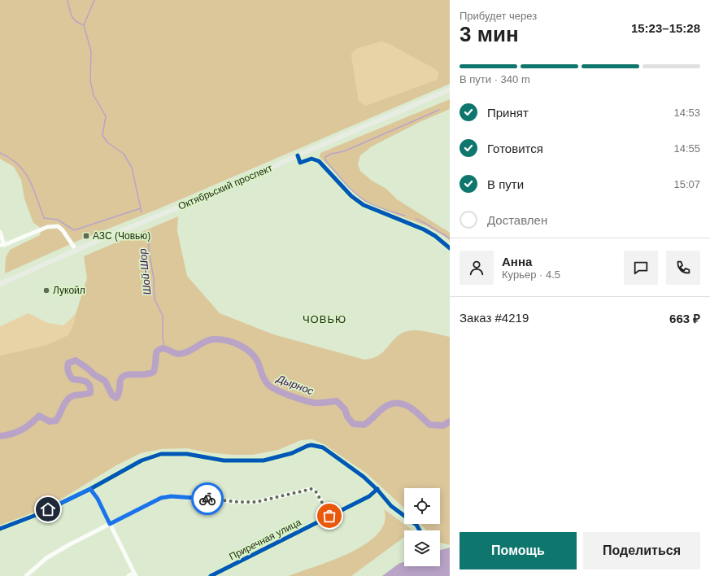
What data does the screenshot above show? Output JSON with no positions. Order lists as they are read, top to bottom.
{
  "streets": {
    "main road": ["Октябрьский проспект"],
    "street": ["Приречная улица"]
  },
  "districts": ["ЧОВЬЮ"],
  "water": ["Шой-Шор", "Дырнос"],
  "places": {
    "transit": ["АЗС (Човью)"],
    "other": ["Лукойл"]
  },
  "page": {
    "heading": ["3 мин", "Прибудет через", "15:23–15:28"],
    "panel": [
      "Анна",
      "Курьер · 4.5",
      "Заказ #4219",
      "663 ₽"
    ],
    "bar": "В пути · 340 m",
    "list": [
      ["Принят", "14:53"],
      ["Готовится", "14:55"],
      ["В пути", "15:07"],
      "Доставлен"
    ],
    "buttons": ["Помощь", "Поделиться"]
  }
}
